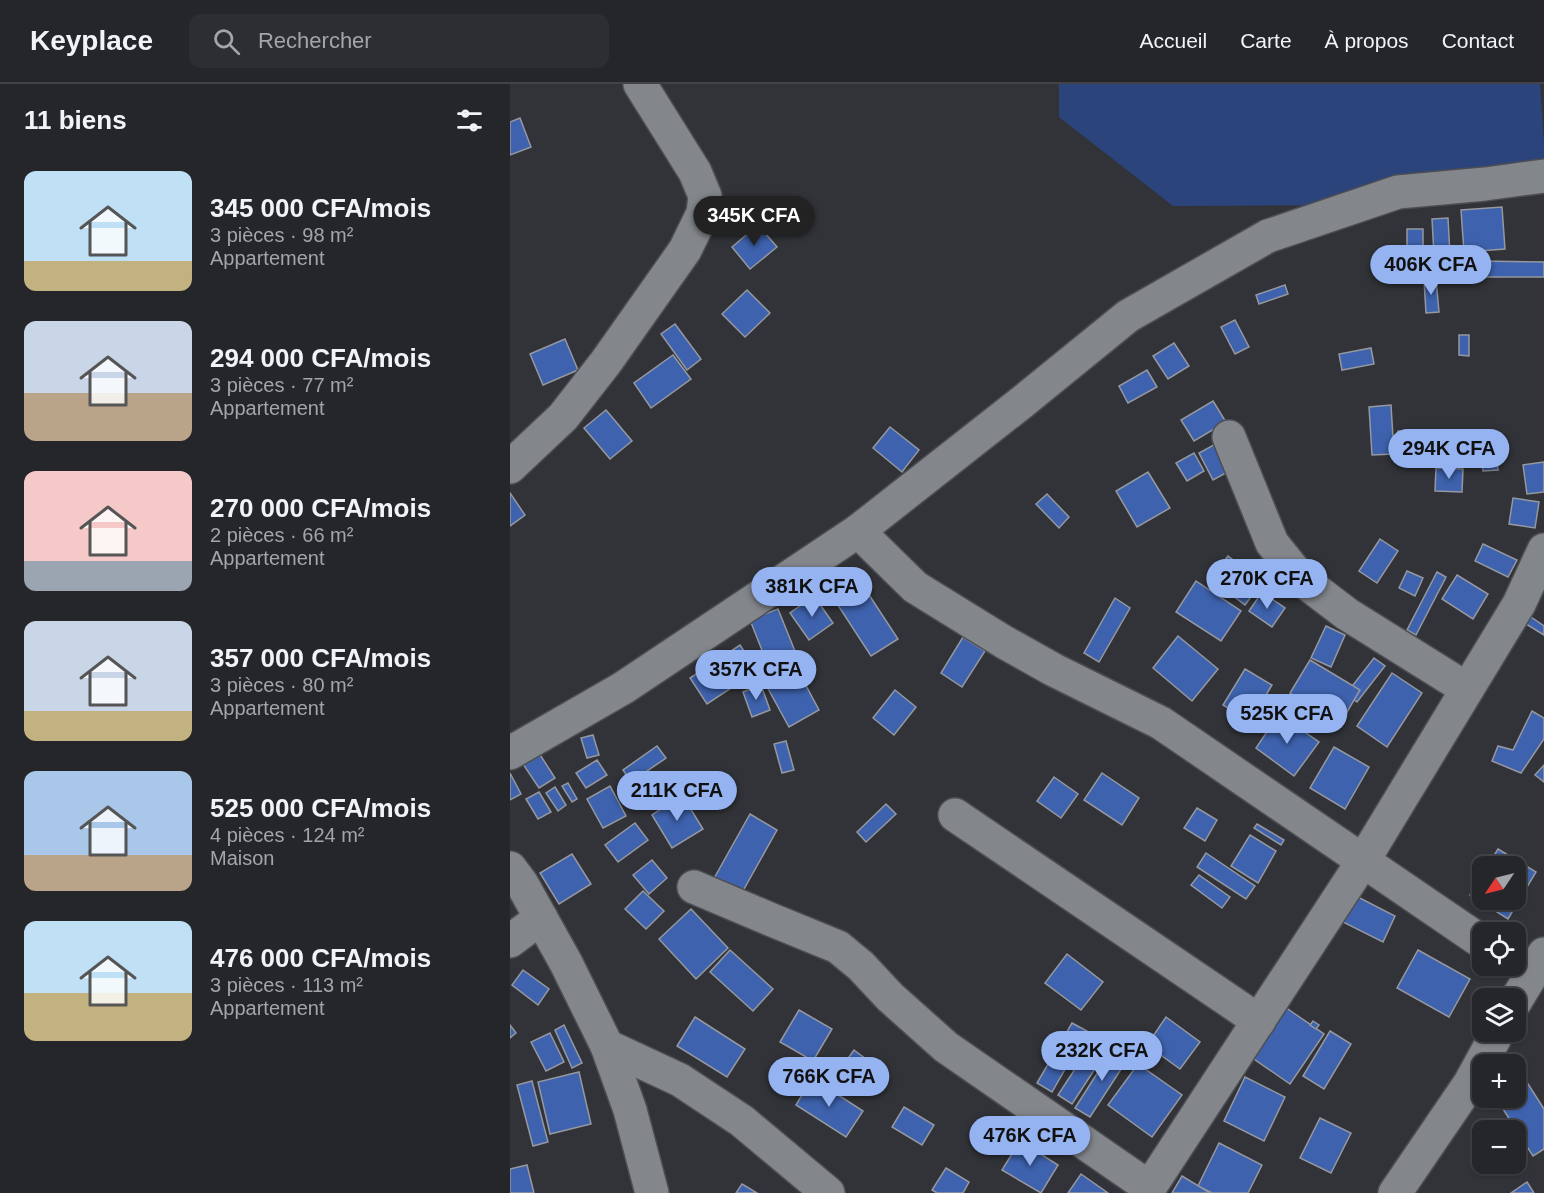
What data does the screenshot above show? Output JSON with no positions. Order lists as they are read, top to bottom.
{
  "north": "bottom left",
  "page": {
    "header": "Keyplace",
    "search": "Rechercher",
    "nav": [
      "Accueil",
      "Carte",
      "À propos",
      "Contact"
    ],
    "heading": "11 biens",
    "list": [
      {
        "name": "345 000 CFA/mois",
        "note": "3 pièces · 98 m² · Appartement"
      },
      {
        "name": "294 000 CFA/mois",
        "note": "3 pièces · 77 m² · Appartement"
      },
      {
        "name": "270 000 CFA/mois",
        "note": "2 pièces · 66 m² · Appartement"
      },
      {
        "name": "357 000 CFA/mois",
        "note": "3 pièces · 80 m² · Appartement"
      },
      {
        "name": "525 000 CFA/mois",
        "note": "4 pièces · 124 m² · Maison"
      },
      {
        "name": "476 000 CFA/mois",
        "note": "3 pièces · 113 m² · Appartement"
      }
    ],
    "price": [
      "345K CFA",
      "406K CFA",
      "294K CFA",
      "270K CFA",
      "381K CFA",
      "357K CFA",
      "525K CFA",
      "211K CFA",
      "232K CFA",
      "766K CFA",
      "476K CFA"
    ],
    "map_buttons": ["+", "−"]
  }
}
